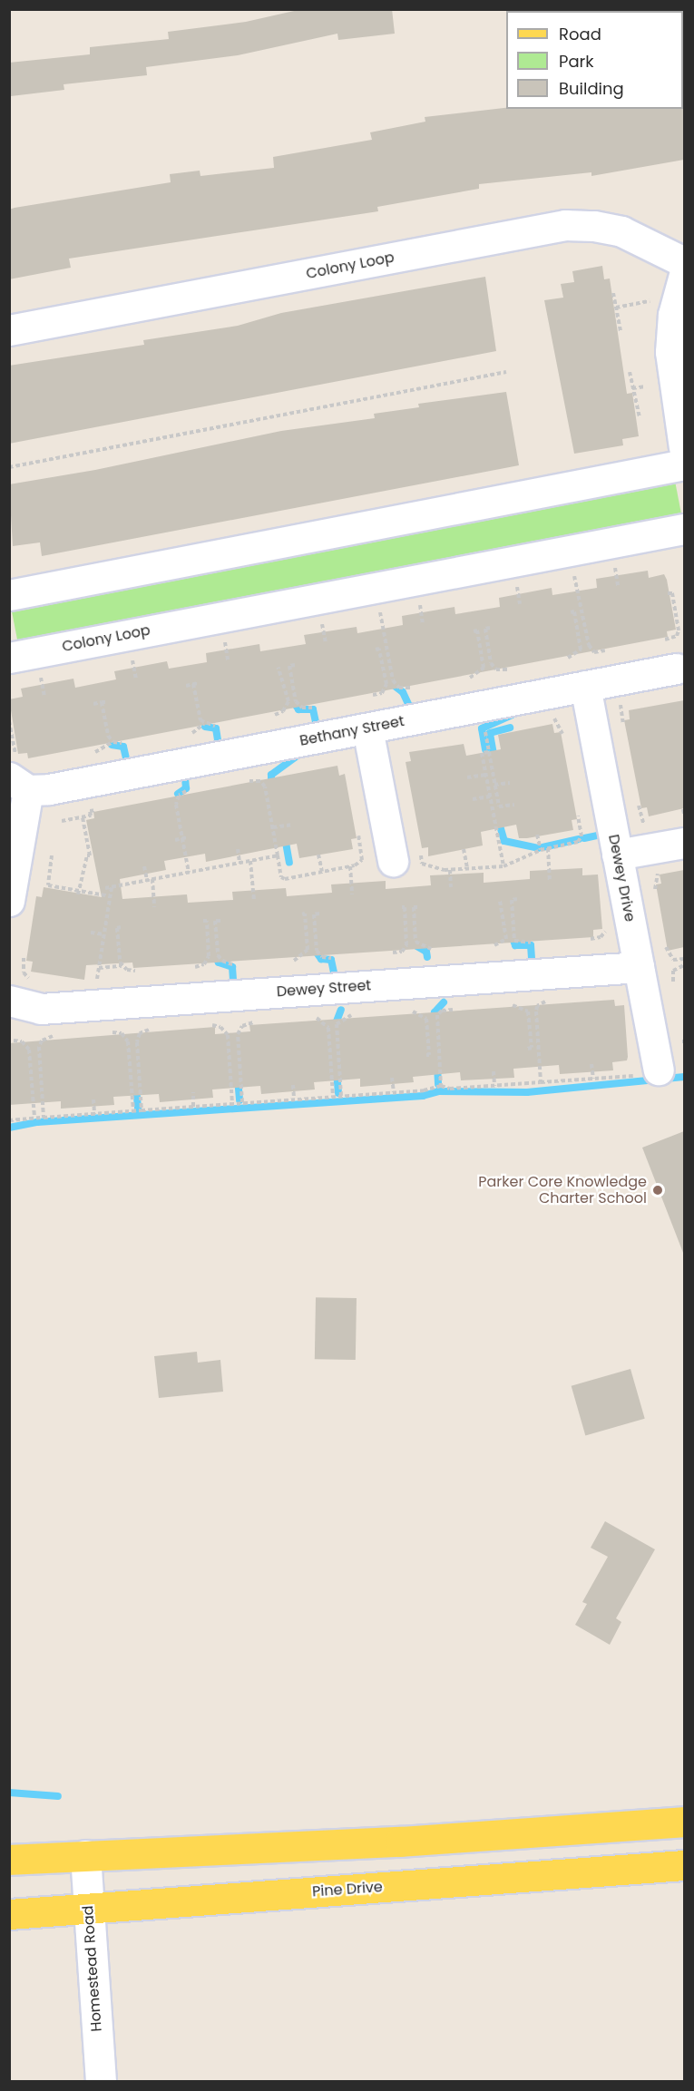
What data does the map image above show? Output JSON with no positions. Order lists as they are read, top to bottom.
{
  "streets": {
    "main road": ["Pine Drive"],
    "street": [
      "Colony Loop",
      "Bethany Street",
      "Dewey Drive",
      "Dewey Street",
      "Homestead Road"
    ]
  },
  "crossings": [
    ["Bethany Street", "Dewey Drive"],
    ["Dewey Drive", "Dewey Street"],
    ["Pine Drive", "Homestead Road"]
  ],
  "places": ["Parker Core Knowledge Charter School"],
  "legend": ["Road", "Park", "Building"]
}
